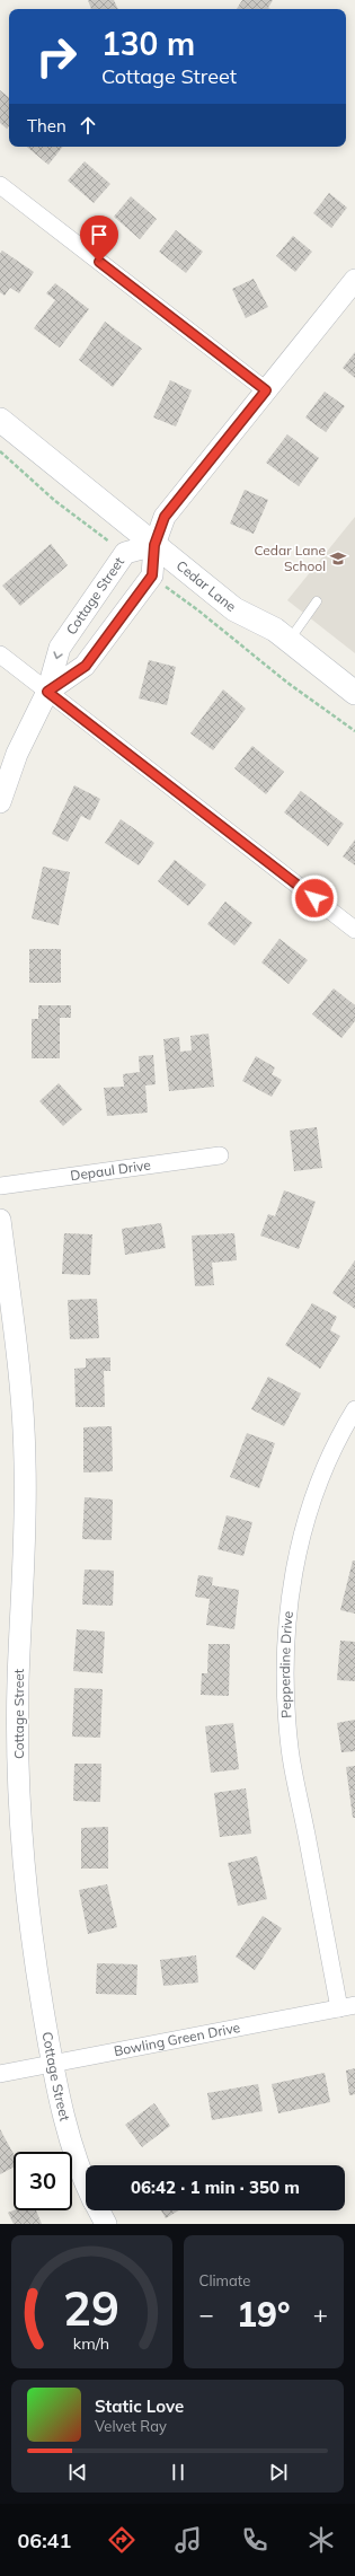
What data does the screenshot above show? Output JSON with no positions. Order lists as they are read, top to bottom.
{
  "streets": {
    "main road": ["Cedar Lane"],
    "street": [
      "Cottage Street",
      "Depaul Drive",
      "Pepperdine Drive",
      "Bowling Green Drive"
    ]
  },
  "crossings": [
    ["Cedar Lane", "Cottage Street"],
    ["Cottage Street", "Bowling Green Drive"],
    ["Pepperdine Drive", "Bowling Green Drive"]
  ],
  "places": {
    "school or university": ["Cedar Lane School"]
  },
  "page": {
    "turn": ["130 m", "Cottage Street"],
    "then": "Then",
    "limit": "30",
    "trip": "06:42 · 1 min · 350 m",
    "tile": "Climate",
    "heat": ["−", "19°", "+"],
    "song": ["Static Love", "Velvet Ray"],
    "tabs": "06:41",
    "gauge": ["29", "km/h"]
  }
}
